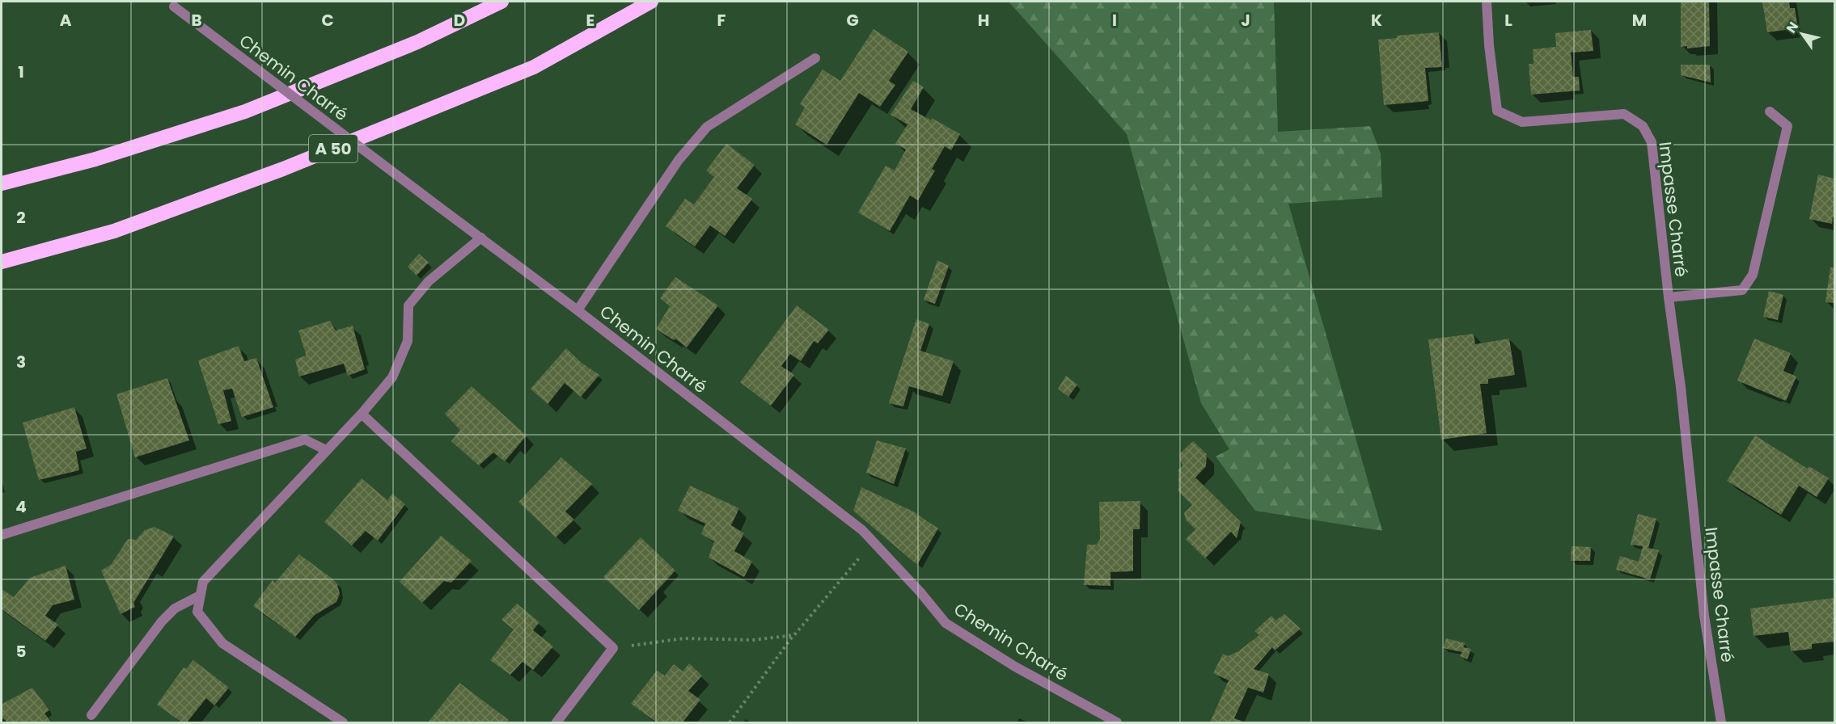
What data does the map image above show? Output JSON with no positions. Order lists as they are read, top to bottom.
{
  "streets": {
    "highway": ["A 50"],
    "street": ["Chemin Charré", "Impasse Charré"]
  },
  "north": "top left",
  "grid": {
    "columns": [
      "A",
      "B",
      "C",
      "D",
      "E",
      "F",
      "G",
      "H",
      "I",
      "J",
      "K",
      "L",
      "M"
    ],
    "rows": [
      "1",
      "2",
      "3",
      "4",
      "5"
    ]
  }
}
